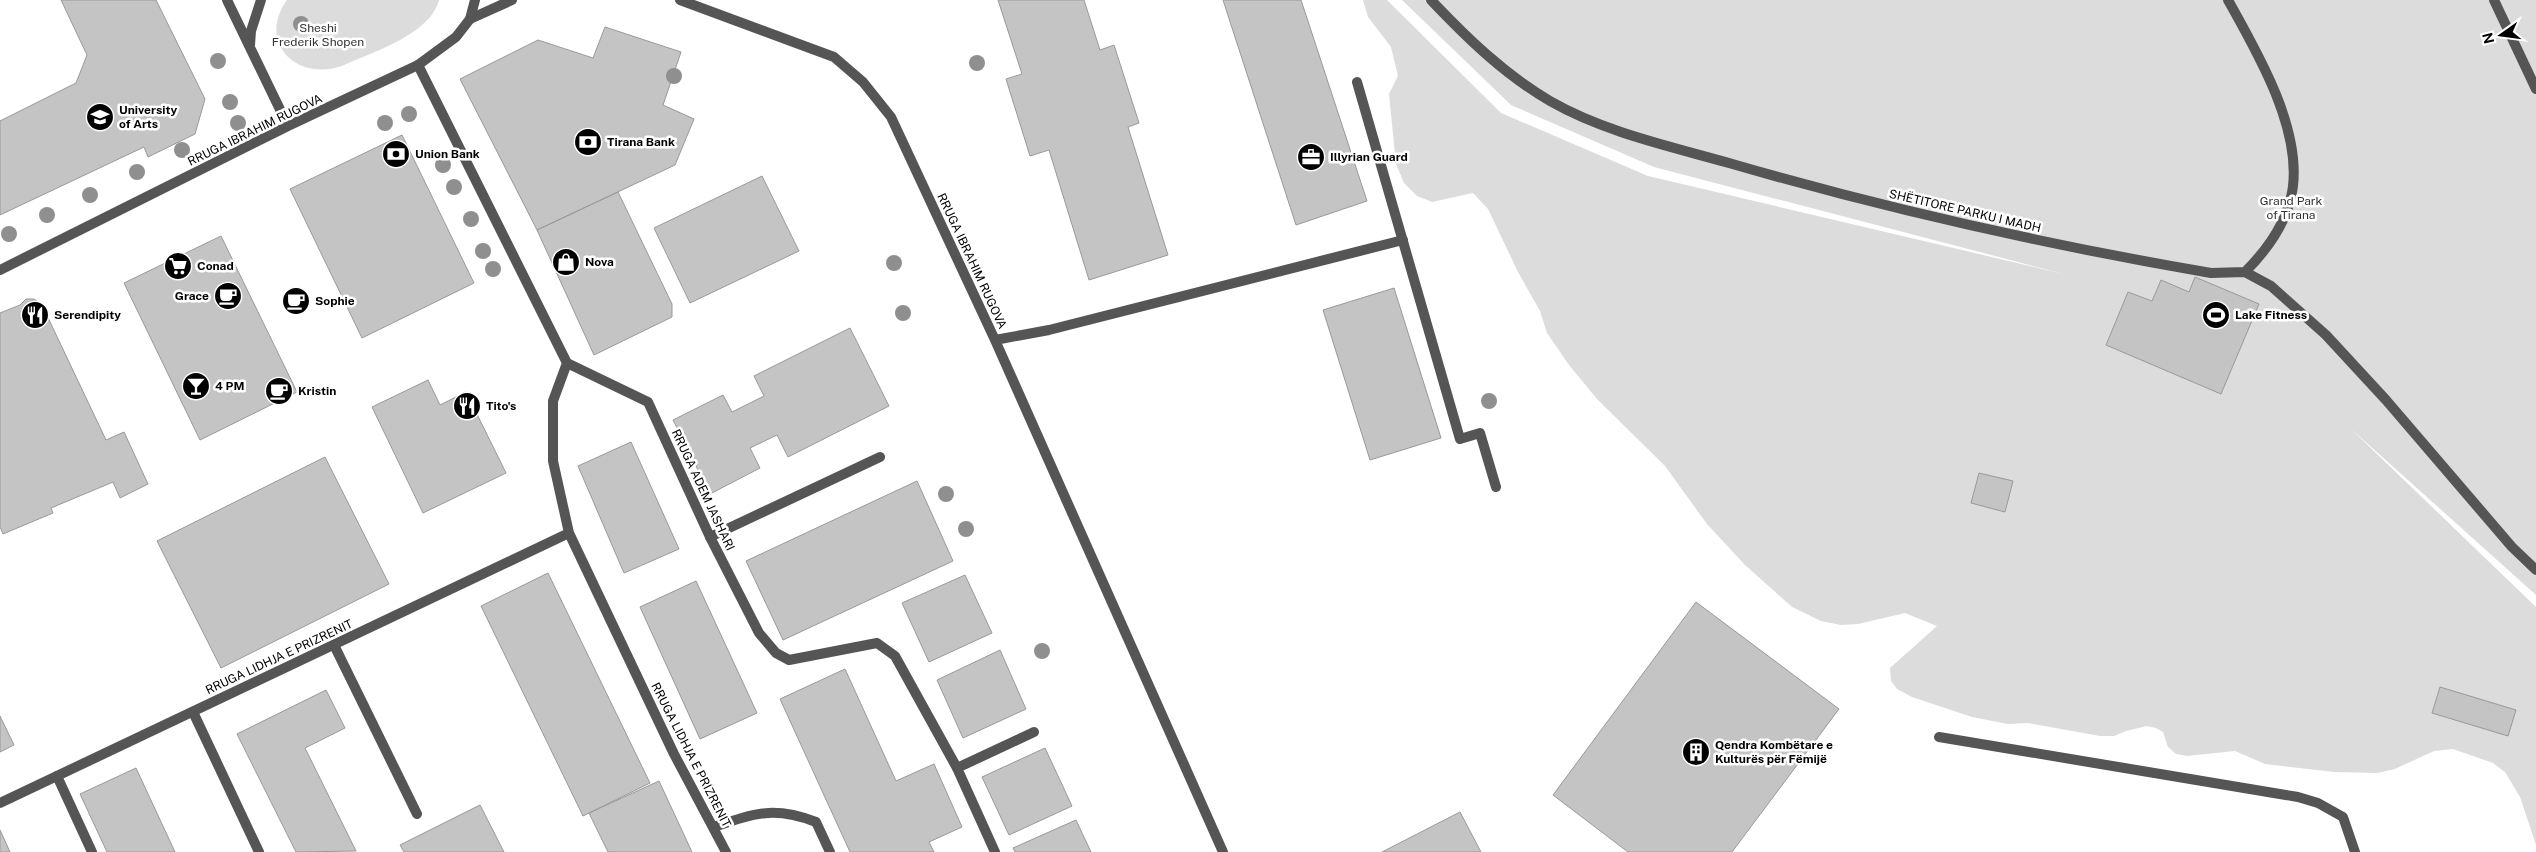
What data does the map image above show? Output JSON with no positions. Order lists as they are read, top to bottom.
{
  "streets": {
    "street": [
      "RRUGA IBRAHIM RUGOVA",
      "SHËTITORE PARKU I MADH",
      "RRUGA ADEM JASHARI",
      "RRUGA LIDHJA E PRIZRENIT"
    ]
  },
  "crossings": [
    ["RRUGA ADEM JASHARI", "RRUGA LIDHJA E PRIZRENIT"]
  ],
  "parks": ["Sheshi Frederik Shopen", "Grand Park of Tirana"],
  "places": {
    "school or university": ["University of Arts"],
    "bank": ["Tirana Bank", "Union Bank"],
    "office": ["Illyrian Guard"],
    "shop": ["Nova"],
    "supermarket": ["Conad"],
    "cafe": ["Grace", "Sophie", "Kristin"],
    "restaurant": ["Serendipity", "Tito's"],
    "sports": ["Lake Fitness"],
    "bar": ["4 PM"],
    "building": ["Qendra Kombëtare e Kulturës për Fëmijë"]
  },
  "north": "left"
}
